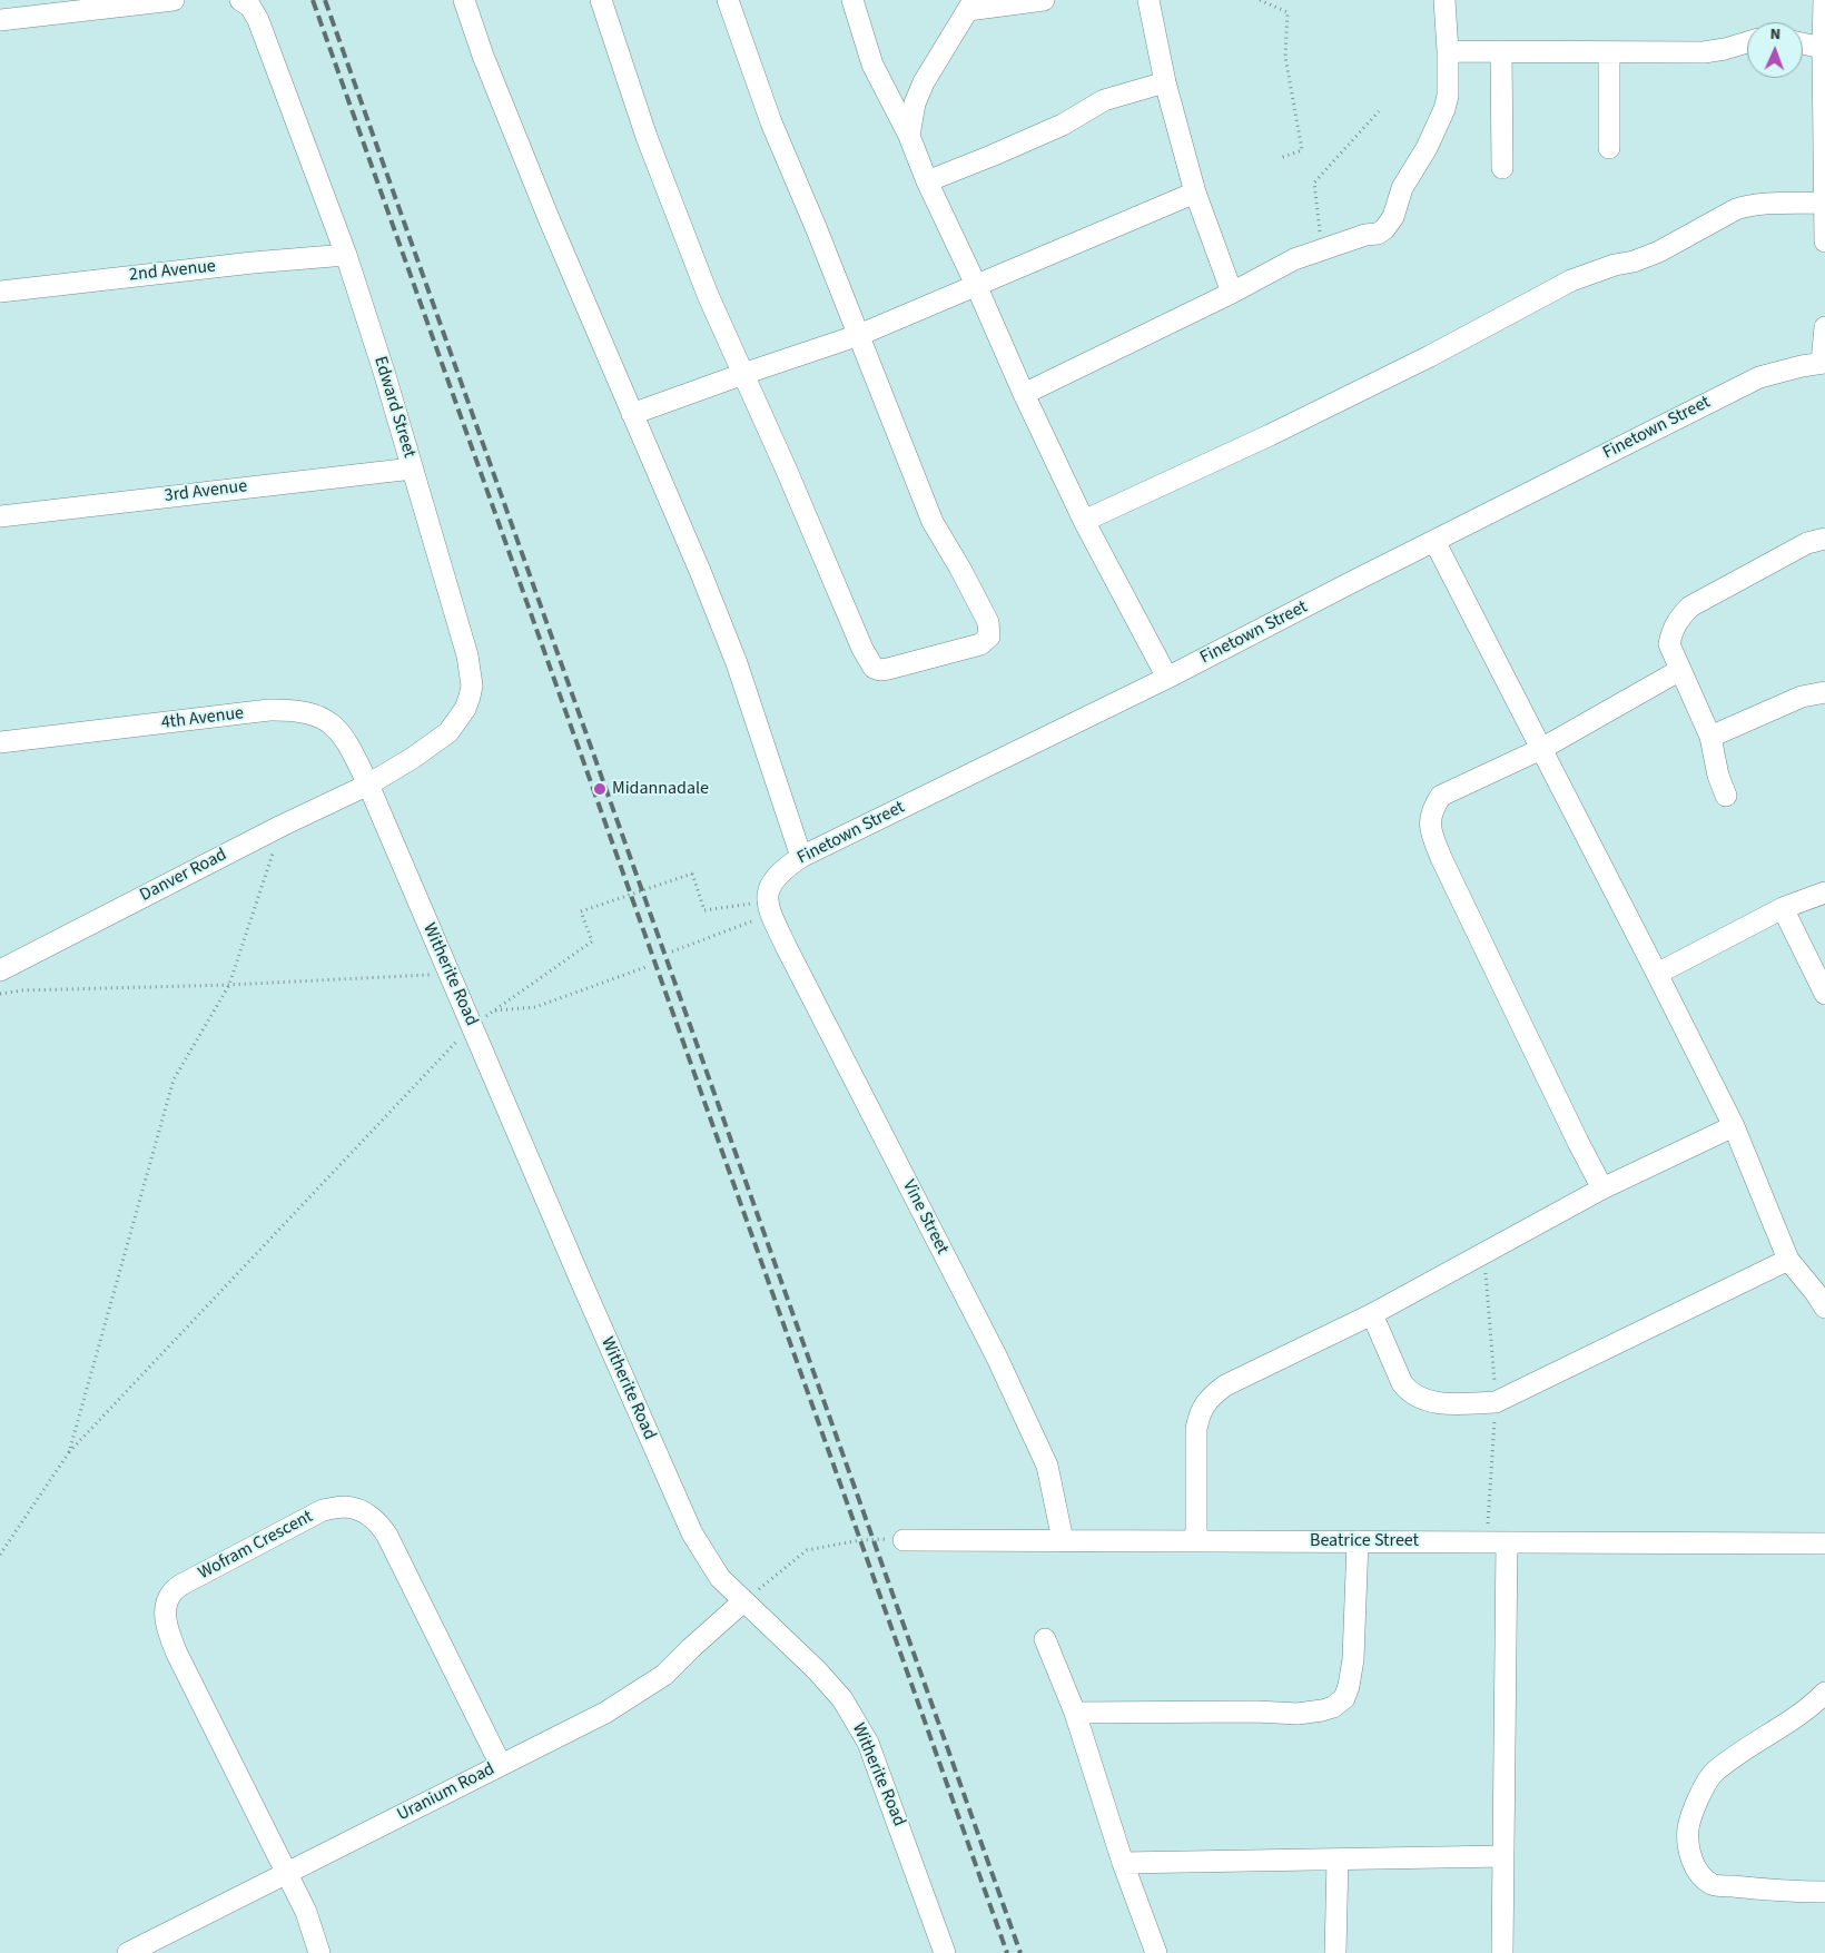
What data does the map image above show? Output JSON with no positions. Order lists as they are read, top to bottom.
{
  "streets": {
    "street": [
      "2nd Avenue",
      "Edward Street",
      "Finetown Street",
      "3rd Avenue",
      "4th Avenue",
      "Danver Road",
      "Witherite Road",
      "Vine Street",
      "Beatrice Street",
      "Wofram Crescent",
      "Uranium Road"
    ]
  },
  "crossings": [
    ["2nd Avenue", "Edward Street"],
    ["Edward Street", "3rd Avenue"],
    ["Edward Street", "4th Avenue"],
    ["Edward Street", "Danver Road"],
    ["Edward Street", "Witherite Road"],
    ["Finetown Street", "Vine Street"],
    ["4th Avenue", "Danver Road"],
    ["4th Avenue", "Witherite Road"],
    ["Danver Road", "Witherite Road"],
    ["Witherite Road", "Uranium Road"],
    ["Vine Street", "Beatrice Street"],
    ["Wofram Crescent", "Uranium Road"]
  ],
  "places": ["Midannadale"],
  "north": "top"
}
